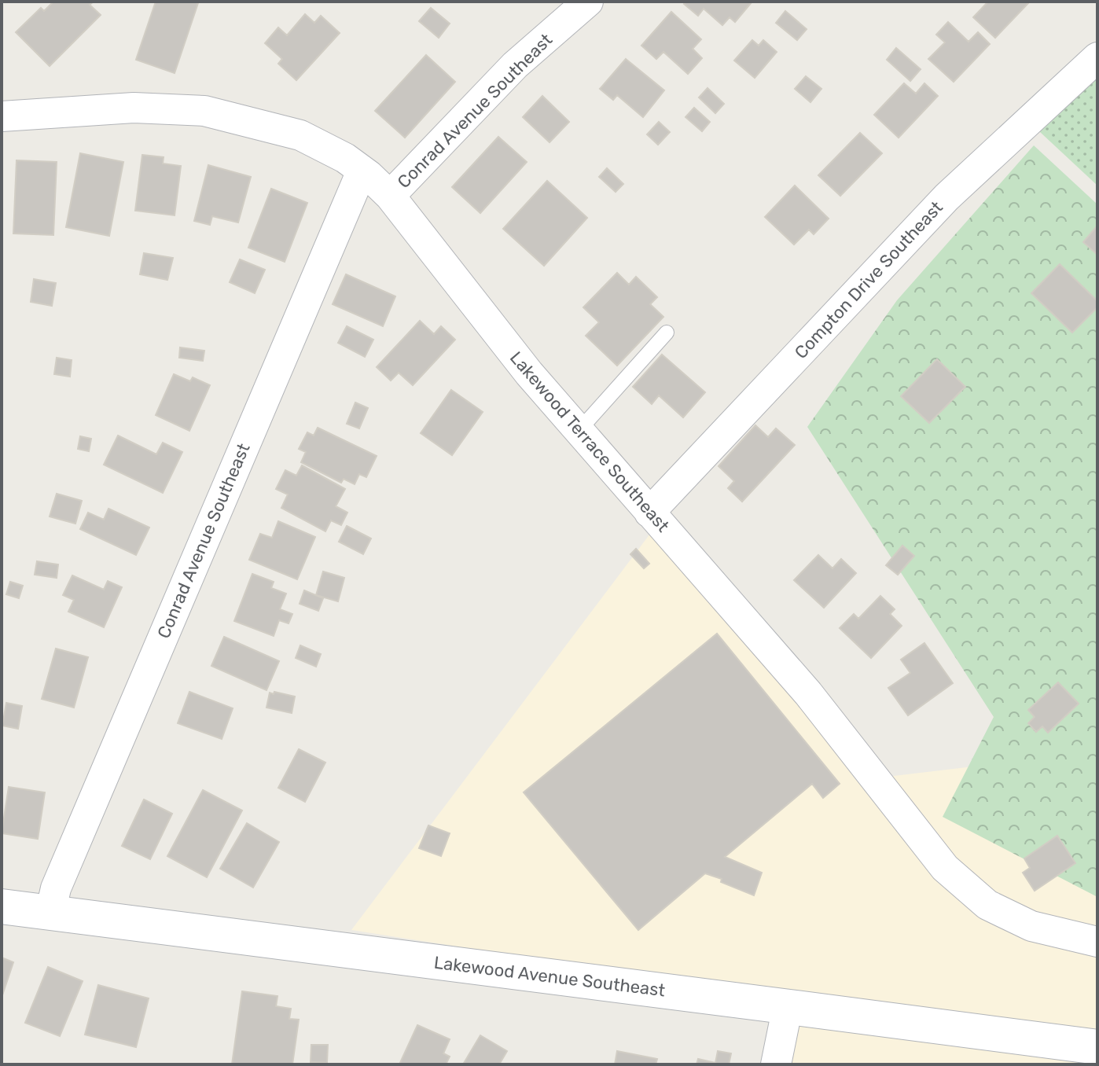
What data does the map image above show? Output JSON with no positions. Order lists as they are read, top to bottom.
{
  "streets": {
    "main road": ["Lakewood Avenue Southeast"],
    "street": ["Conrad Avenue Southeast", "Compton Drive Southeast", "Lakewood Terrace Southeast"]
  },
  "crossings": [
    ["Conrad Avenue Southeast", "Lakewood Terrace Southeast"],
    ["Conrad Avenue Southeast", "Lakewood Avenue Southeast"],
    ["Compton Drive Southeast", "Lakewood Terrace Southeast"]
  ]
}
